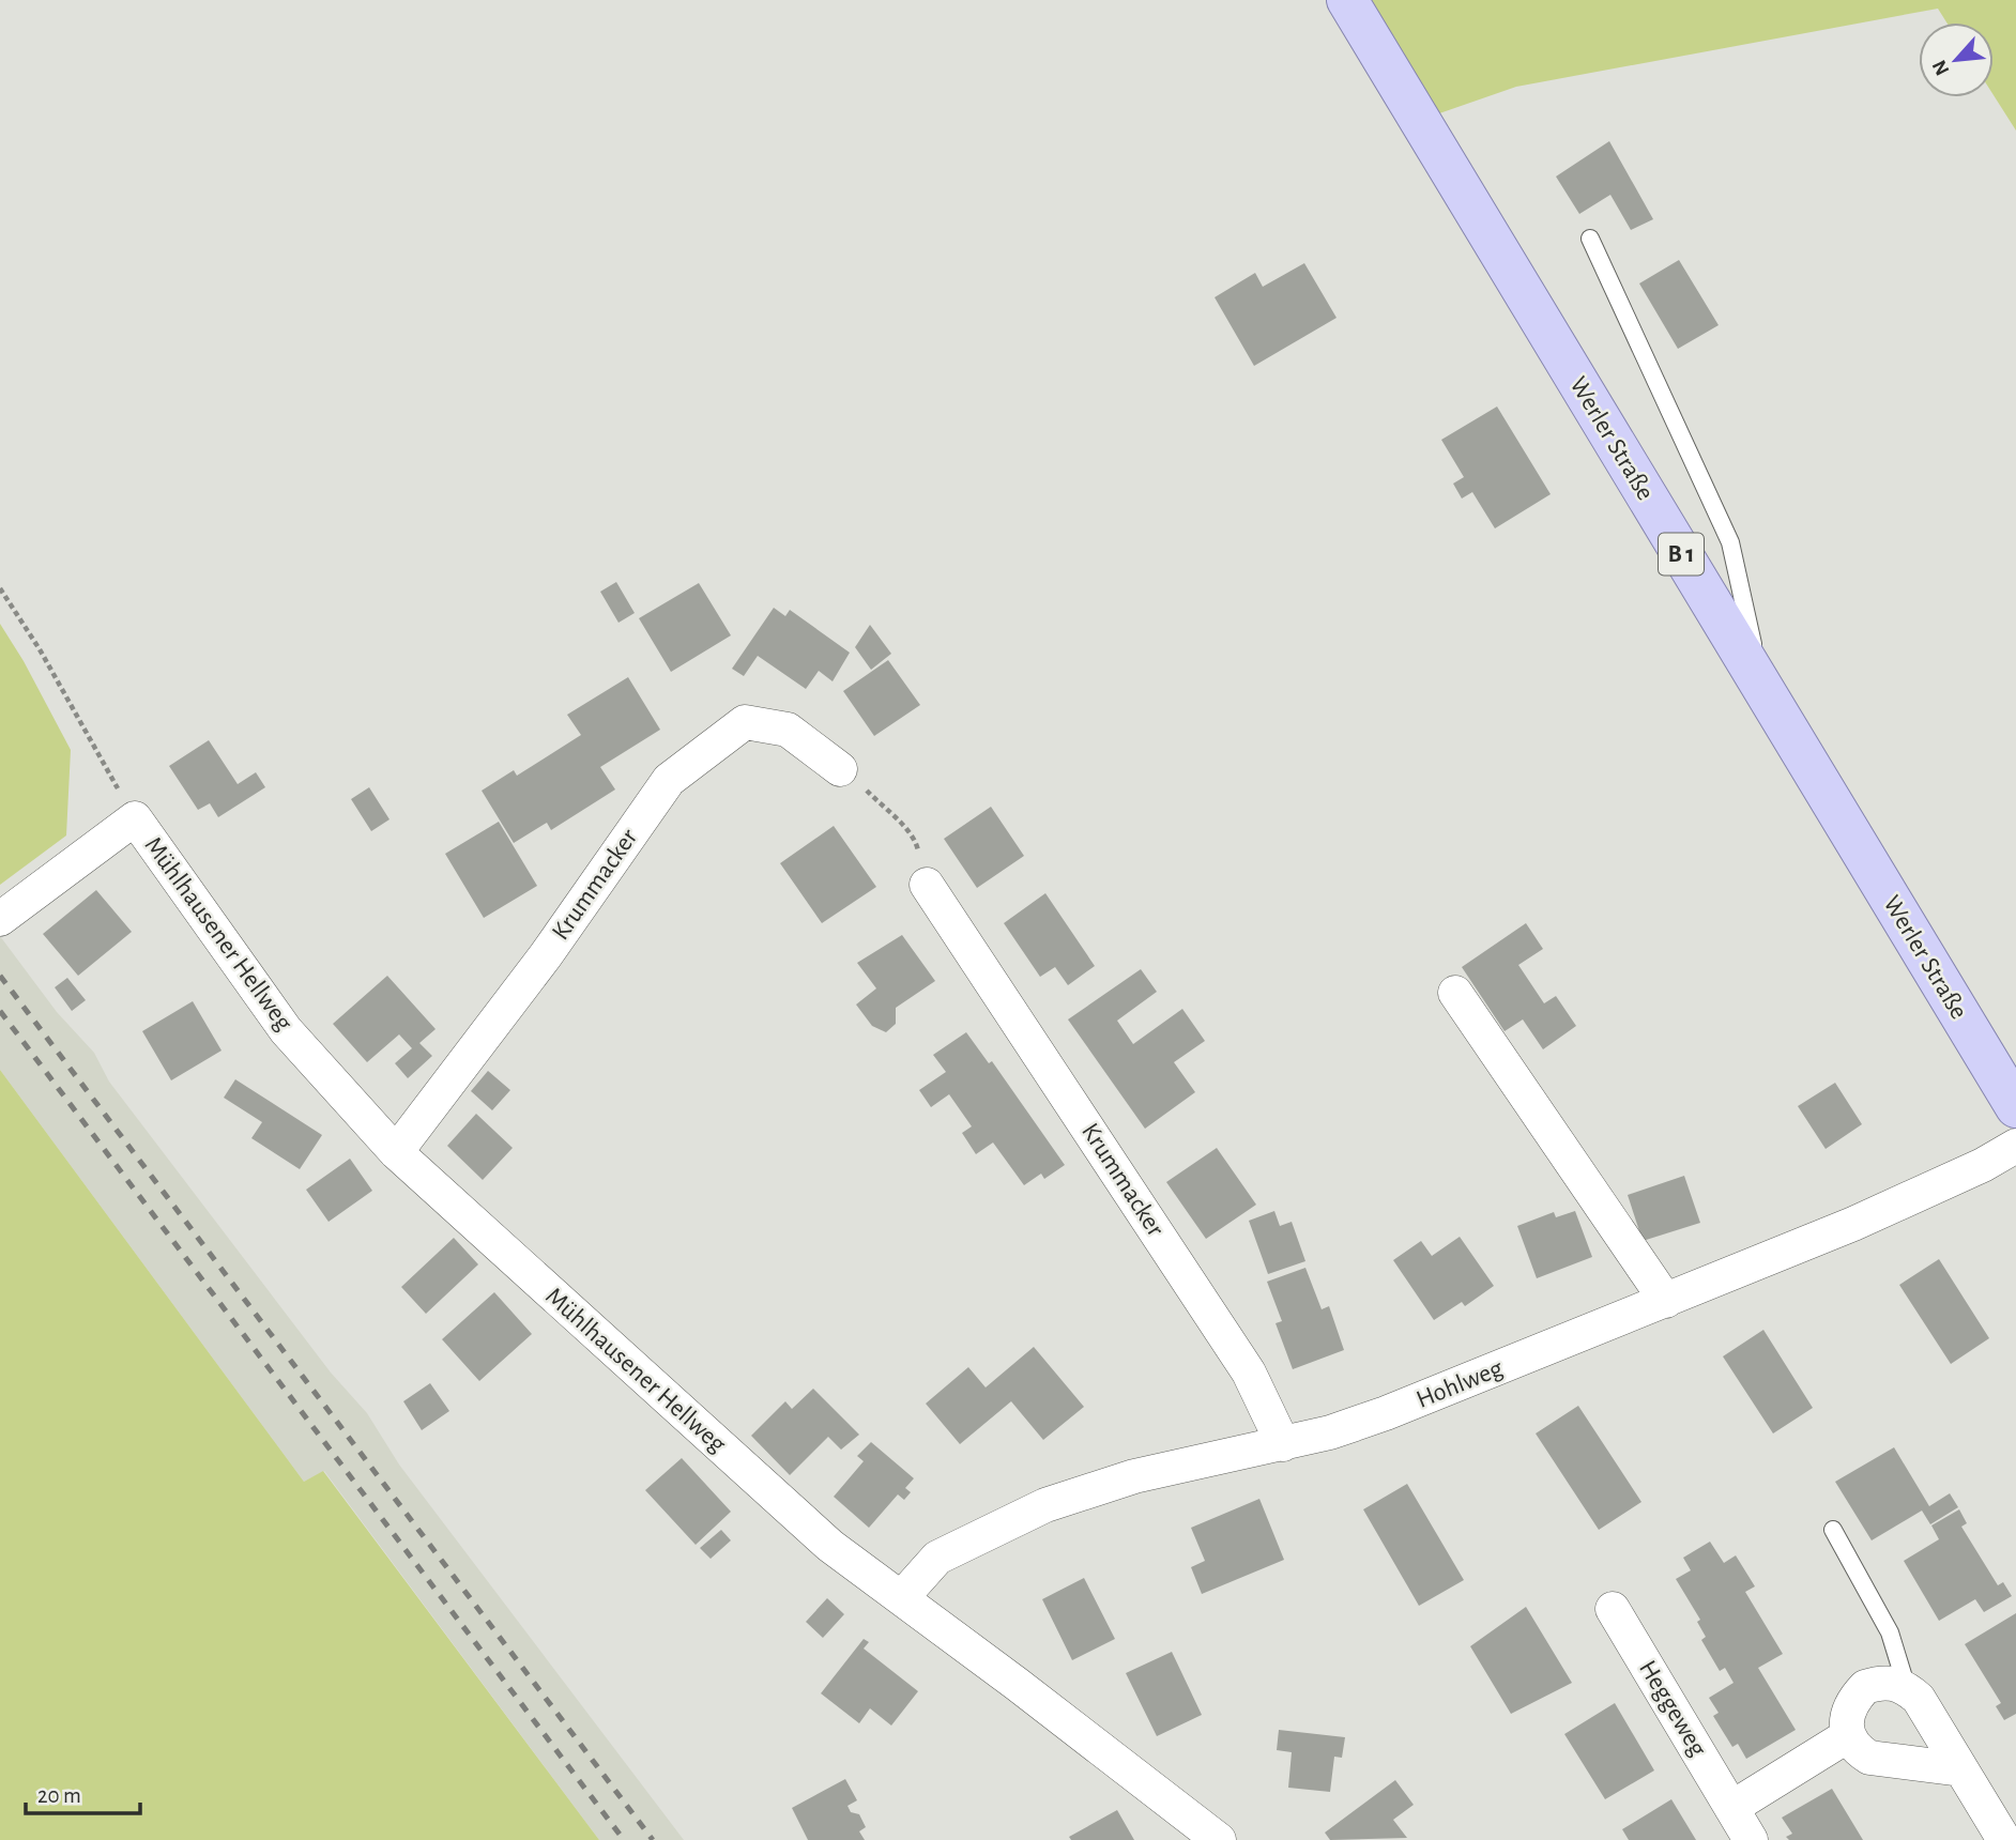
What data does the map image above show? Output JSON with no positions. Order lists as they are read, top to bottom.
{
  "streets": {
    "main road": ["Werler Straße", "B 1"],
    "street": [
      "Krummacker",
      "Mühlhausener Hellweg",
      "Hohlweg",
      "Heggeweg"
    ]
  },
  "crossings": [
    ["Krummacker", "Mühlhausener Hellweg"],
    ["Krummacker", "Hohlweg"],
    ["Mühlhausener Hellweg", "Hohlweg"]
  ],
  "scale_bar": "20 m",
  "north": "bottom left"
}
